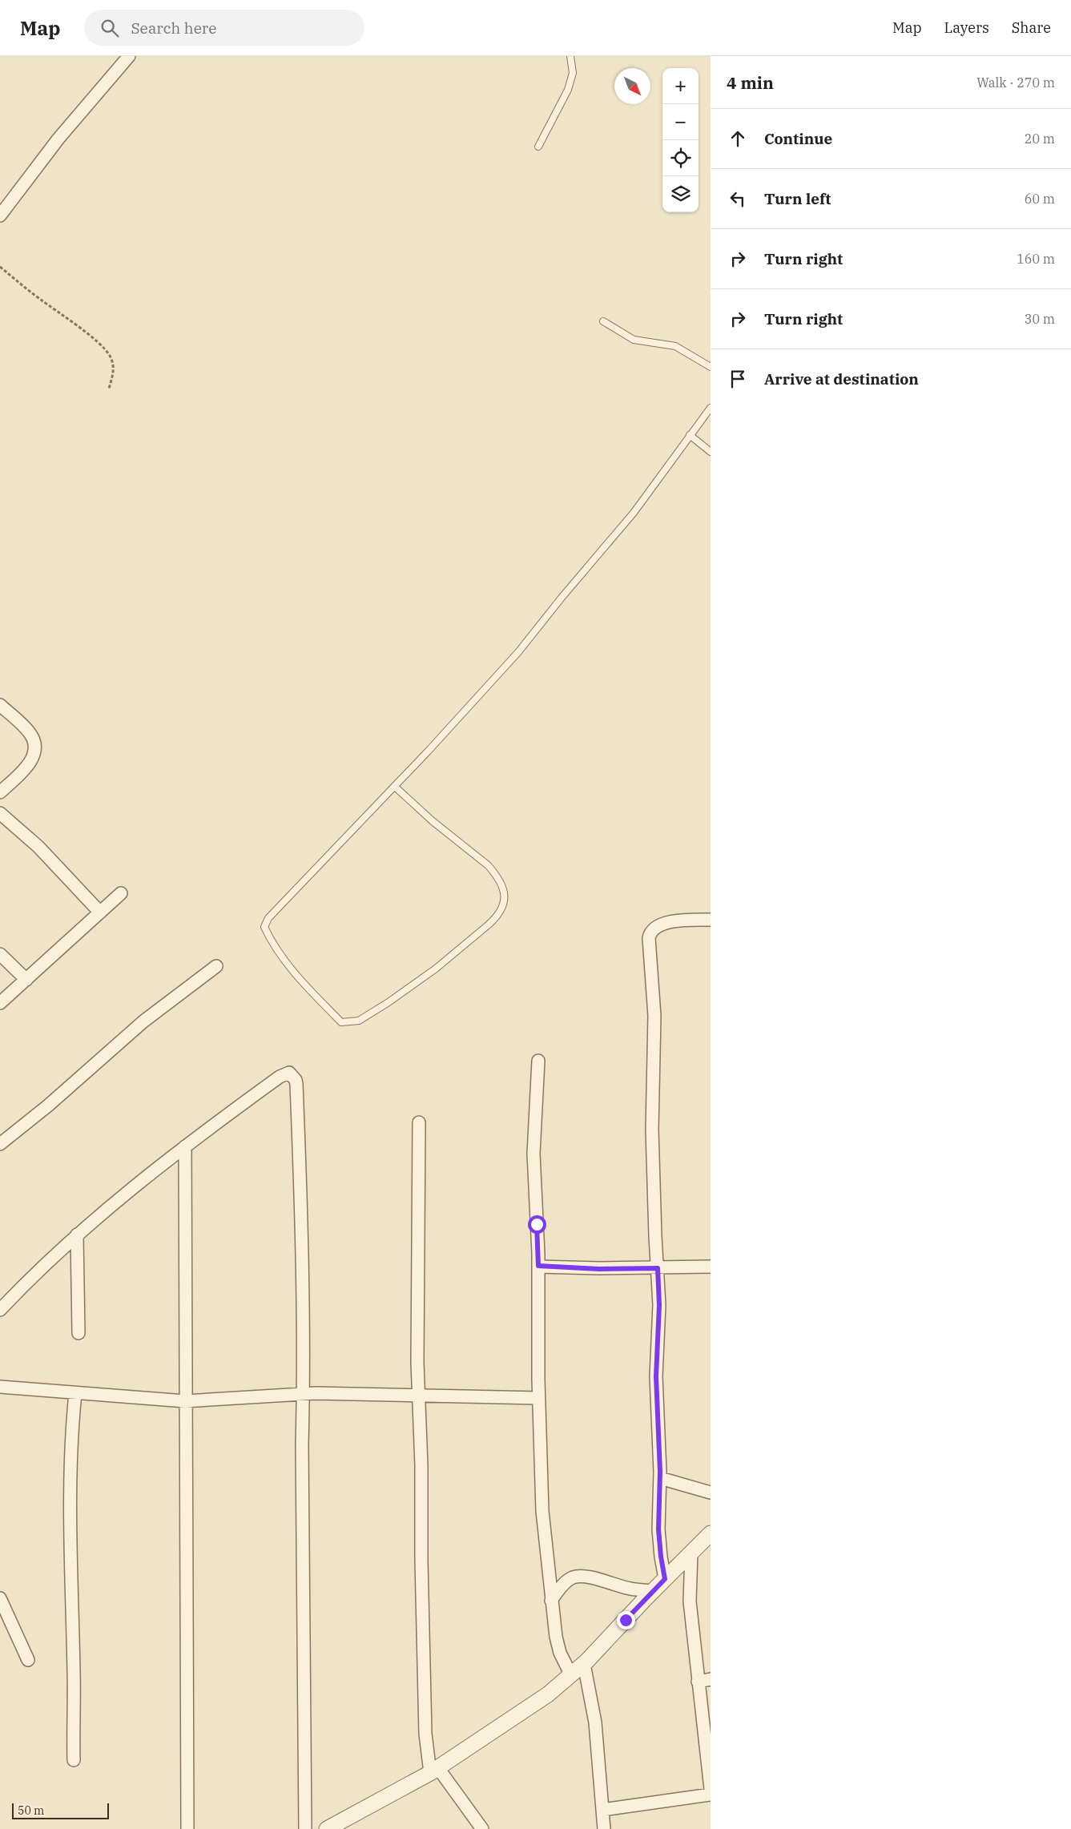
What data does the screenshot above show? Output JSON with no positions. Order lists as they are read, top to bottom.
{
  "scale_bar": "50 m",
  "north": "bottom right",
  "page": {
    "header": "Map",
    "search": "Search here",
    "nav": ["Map", "Layers", "Share"],
    "heading": ["4 min", "Walk · 270 m"],
    "map_buttons": ["+", "−"],
    "list": [
      ["Continue", "20 m"],
      ["Turn left", "60 m"],
      ["Turn right", "160 m"],
      ["Turn right", "30 m"],
      "Arrive at destination"
    ],
    "scale": "50 m"
  }
}
